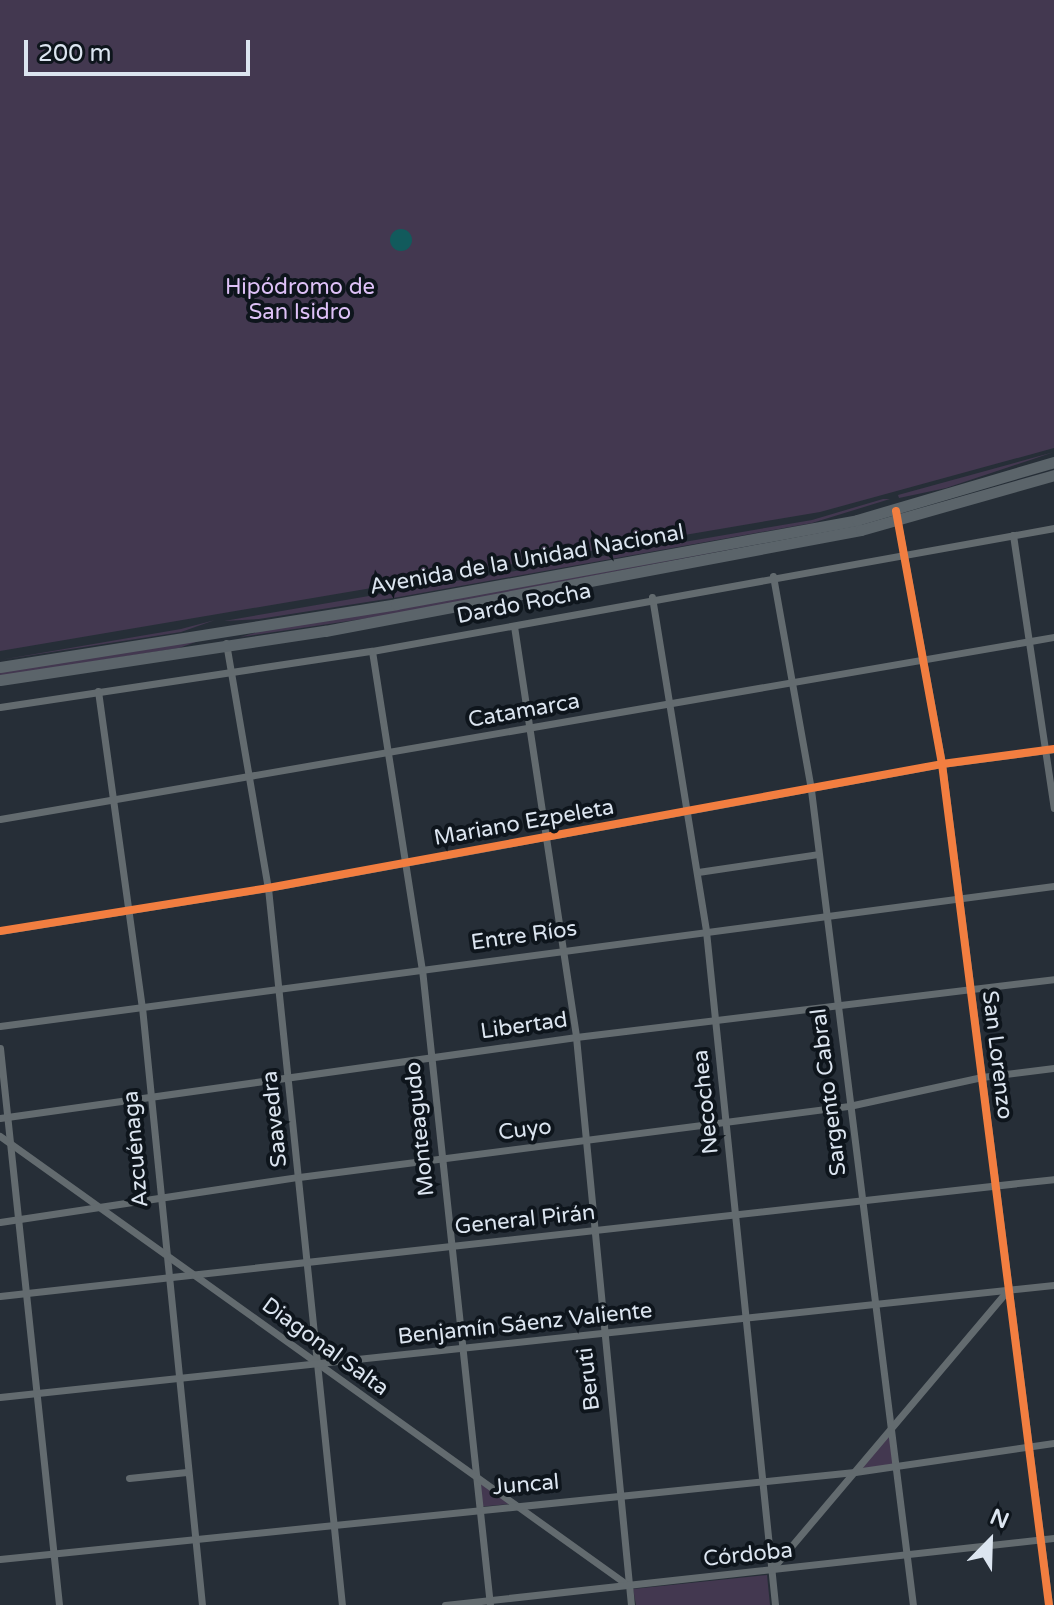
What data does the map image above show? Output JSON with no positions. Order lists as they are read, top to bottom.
{
  "streets": {
    "main road": ["Avenida de la Unidad Nacional"],
    "street": [
      "Dardo Rocha",
      "Catamarca",
      "Mariano Ezpeleta",
      "Entre Ríos",
      "Libertad",
      "San Lorenzo",
      "Sargento Cabral",
      "Necochea",
      "Saavedra",
      "Monteagudo",
      "Cuyo",
      "Azcuénaga",
      "General Pirán",
      "Benjamín Sáenz Valiente",
      "Diagonal Salta",
      "Beruti",
      "Juncal",
      "Córdoba"
    ]
  },
  "crossings": [
    ["Avenida de la Unidad Nacional", "San Lorenzo"],
    ["Avenida de la Unidad Nacional", "Saavedra"],
    ["Dardo Rocha", "San Lorenzo"],
    ["Dardo Rocha", "Sargento Cabral"],
    ["Dardo Rocha", "Necochea"],
    ["Dardo Rocha", "Saavedra"],
    ["Dardo Rocha", "Monteagudo"],
    ["Dardo Rocha", "Azcuénaga"],
    ["Dardo Rocha", "Beruti"],
    ["Catamarca", "San Lorenzo"],
    ["Catamarca", "Sargento Cabral"],
    ["Catamarca", "Necochea"],
    ["Catamarca", "Saavedra"],
    ["Catamarca", "Monteagudo"],
    ["Catamarca", "Azcuénaga"],
    ["Catamarca", "Beruti"],
    ["Mariano Ezpeleta", "San Lorenzo"],
    ["Mariano Ezpeleta", "Sargento Cabral"],
    ["Mariano Ezpeleta", "Necochea"],
    ["Mariano Ezpeleta", "Saavedra"],
    ["Mariano Ezpeleta", "Monteagudo"],
    ["Mariano Ezpeleta", "Azcuénaga"],
    ["Mariano Ezpeleta", "Beruti"],
    ["Entre Ríos", "San Lorenzo"],
    ["Entre Ríos", "Sargento Cabral"],
    ["Entre Ríos", "Necochea"],
    ["Entre Ríos", "Saavedra"],
    ["Entre Ríos", "Monteagudo"],
    ["Entre Ríos", "Azcuénaga"],
    ["Entre Ríos", "Beruti"],
    ["Libertad", "San Lorenzo"],
    ["Libertad", "Sargento Cabral"],
    ["Libertad", "Necochea"],
    ["Libertad", "Saavedra"],
    ["Libertad", "Monteagudo"],
    ["Libertad", "Azcuénaga"],
    ["Libertad", "Beruti"],
    ["San Lorenzo", "Cuyo"],
    ["San Lorenzo", "General Pirán"],
    ["San Lorenzo", "Benjamín Sáenz Valiente"],
    ["San Lorenzo", "Juncal"],
    ["San Lorenzo", "Córdoba"],
    ["Sargento Cabral", "Cuyo"],
    ["Sargento Cabral", "General Pirán"],
    ["Sargento Cabral", "Benjamín Sáenz Valiente"],
    ["Sargento Cabral", "Juncal"],
    ["Sargento Cabral", "Córdoba"],
    ["Necochea", "Cuyo"],
    ["Necochea", "General Pirán"],
    ["Necochea", "Benjamín Sáenz Valiente"],
    ["Necochea", "Juncal"],
    ["Necochea", "Córdoba"],
    ["Saavedra", "Cuyo"],
    ["Saavedra", "General Pirán"],
    ["Saavedra", "Benjamín Sáenz Valiente"],
    ["Saavedra", "Diagonal Salta"],
    ["Saavedra", "Juncal"],
    ["Monteagudo", "Cuyo"],
    ["Monteagudo", "General Pirán"],
    ["Monteagudo", "Benjamín Sáenz Valiente"],
    ["Monteagudo", "Diagonal Salta"],
    ["Monteagudo", "Juncal"],
    ["Monteagudo", "Córdoba"],
    ["Cuyo", "Azcuénaga"],
    ["Cuyo", "Diagonal Salta"],
    ["Cuyo", "Beruti"],
    ["Azcuénaga", "General Pirán"],
    ["Azcuénaga", "Benjamín Sáenz Valiente"],
    ["Azcuénaga", "Diagonal Salta"],
    ["Azcuénaga", "Juncal"],
    ["General Pirán", "Diagonal Salta"],
    ["General Pirán", "Beruti"],
    ["Benjamín Sáenz Valiente", "Diagonal Salta"],
    ["Benjamín Sáenz Valiente", "Beruti"],
    ["Diagonal Salta", "Beruti"],
    ["Diagonal Salta", "Juncal"],
    ["Diagonal Salta", "Córdoba"],
    ["Beruti", "Juncal"],
    ["Beruti", "Córdoba"]
  ],
  "parks": ["Hipódromo de San Isidro"],
  "scale_bar": "200 m",
  "north": "top right"
}
